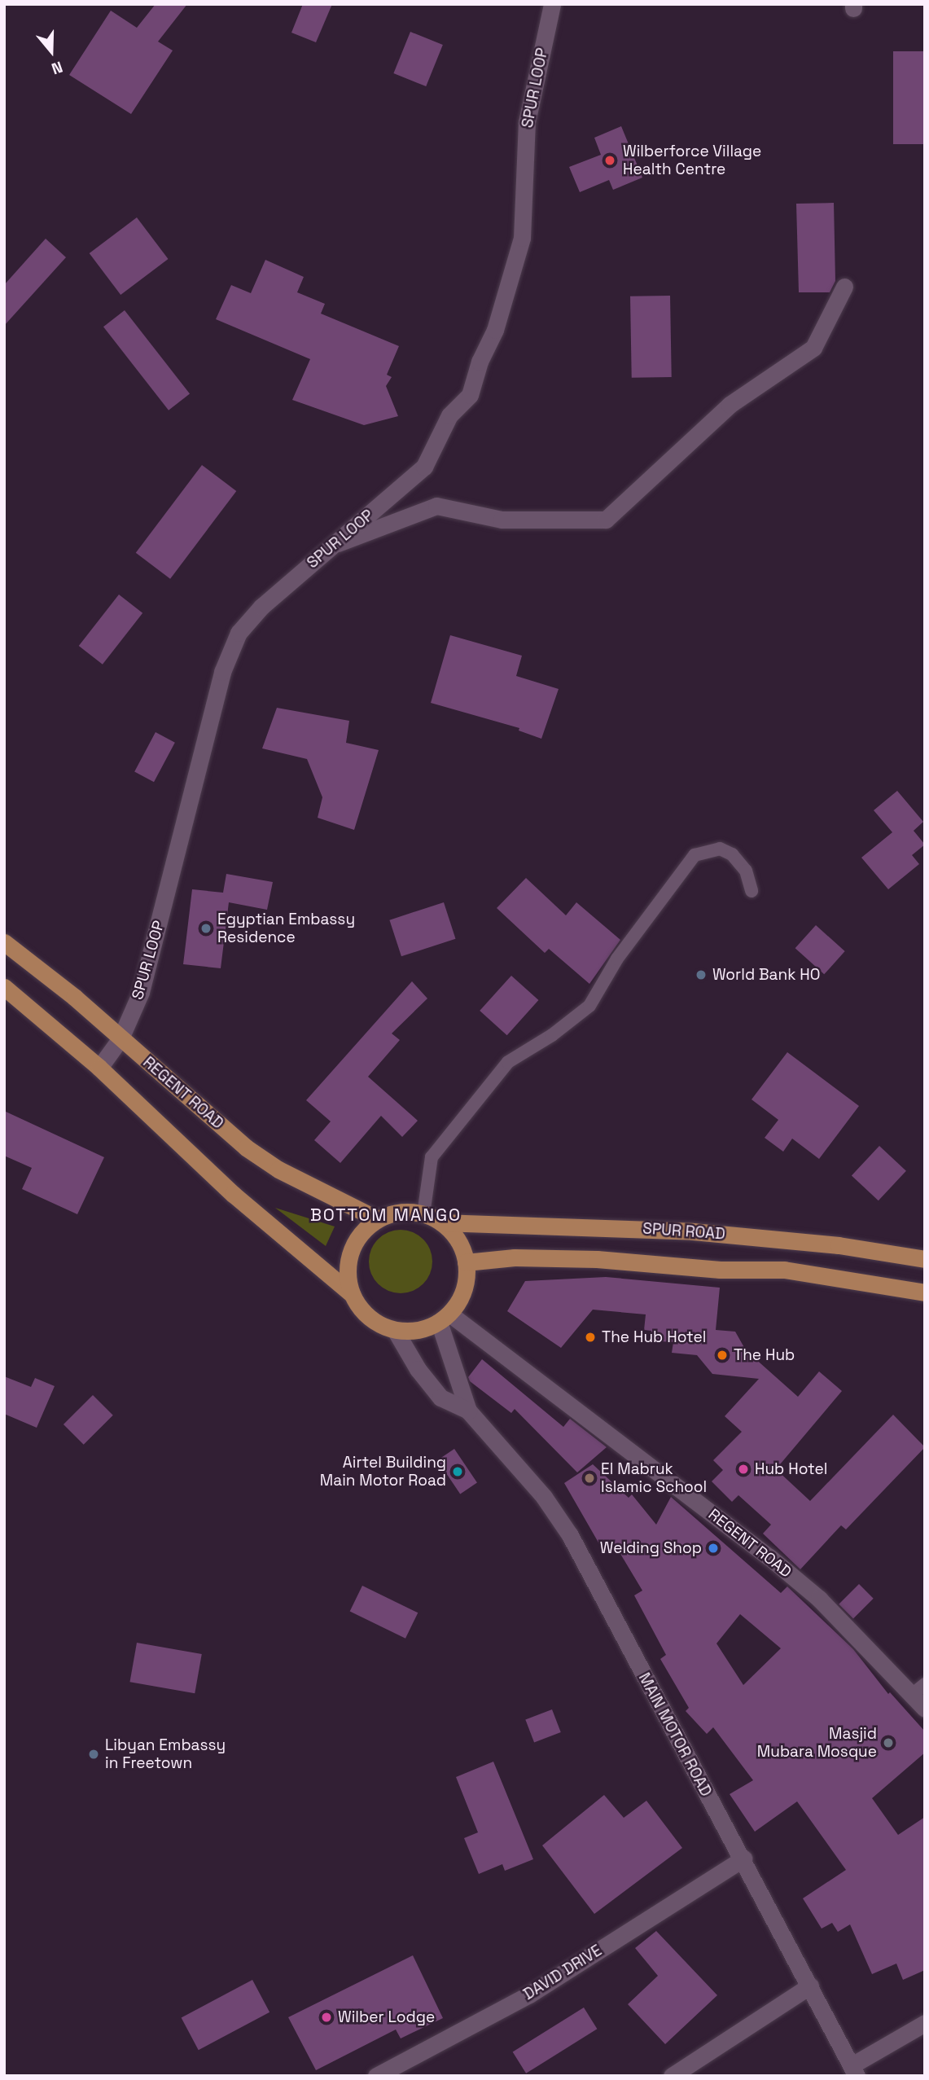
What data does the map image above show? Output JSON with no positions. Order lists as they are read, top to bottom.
{
  "streets": {
    "main road": ["REGENT ROAD", "SPUR ROAD"],
    "street": ["SPUR LOOP", "MAIN MOTOR ROAD", "DAVID DRIVE"]
  },
  "crossings": [
    ["SPUR LOOP", "REGENT ROAD"],
    ["REGENT ROAD", "SPUR ROAD"],
    ["REGENT ROAD", "MAIN MOTOR ROAD"],
    ["SPUR ROAD", "MAIN MOTOR ROAD"],
    ["MAIN MOTOR ROAD", "DAVID DRIVE"]
  ],
  "districts": ["BOTTOM MANGO"],
  "places": [
    "Wilberforce Village Health Centre",
    "Egyptian Embassy Residence",
    "World Bank HO",
    "The Hub Hotel",
    "The Hub",
    "Hub Hotel",
    "Airtel Building Main Motor Road",
    "El Mabruk Islamic School",
    "Welding Shop",
    "Masjid Mubara Mosque",
    "Libyan Embassy in Freetown",
    "Wilber Lodge"
  ],
  "north": "bottom"
}
